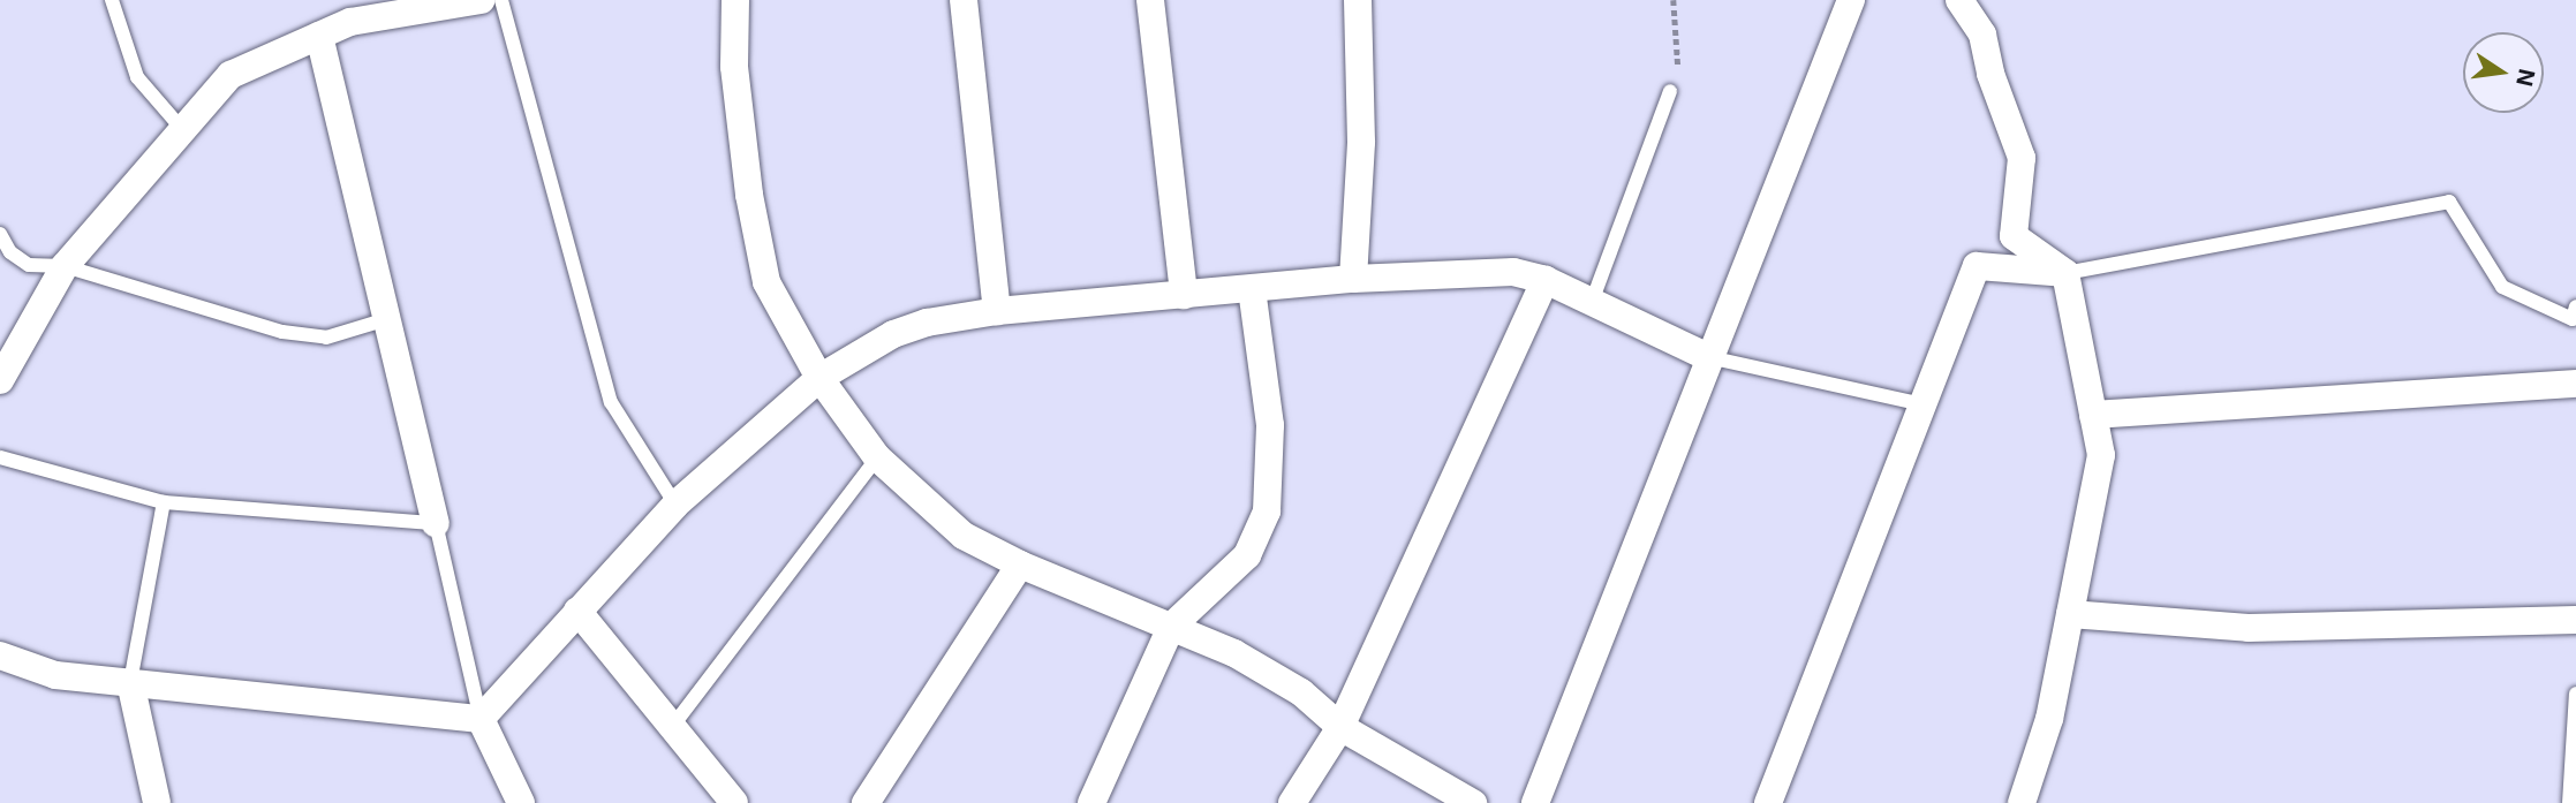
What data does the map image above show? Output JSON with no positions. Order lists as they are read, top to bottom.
{
  "north": "right"
}
